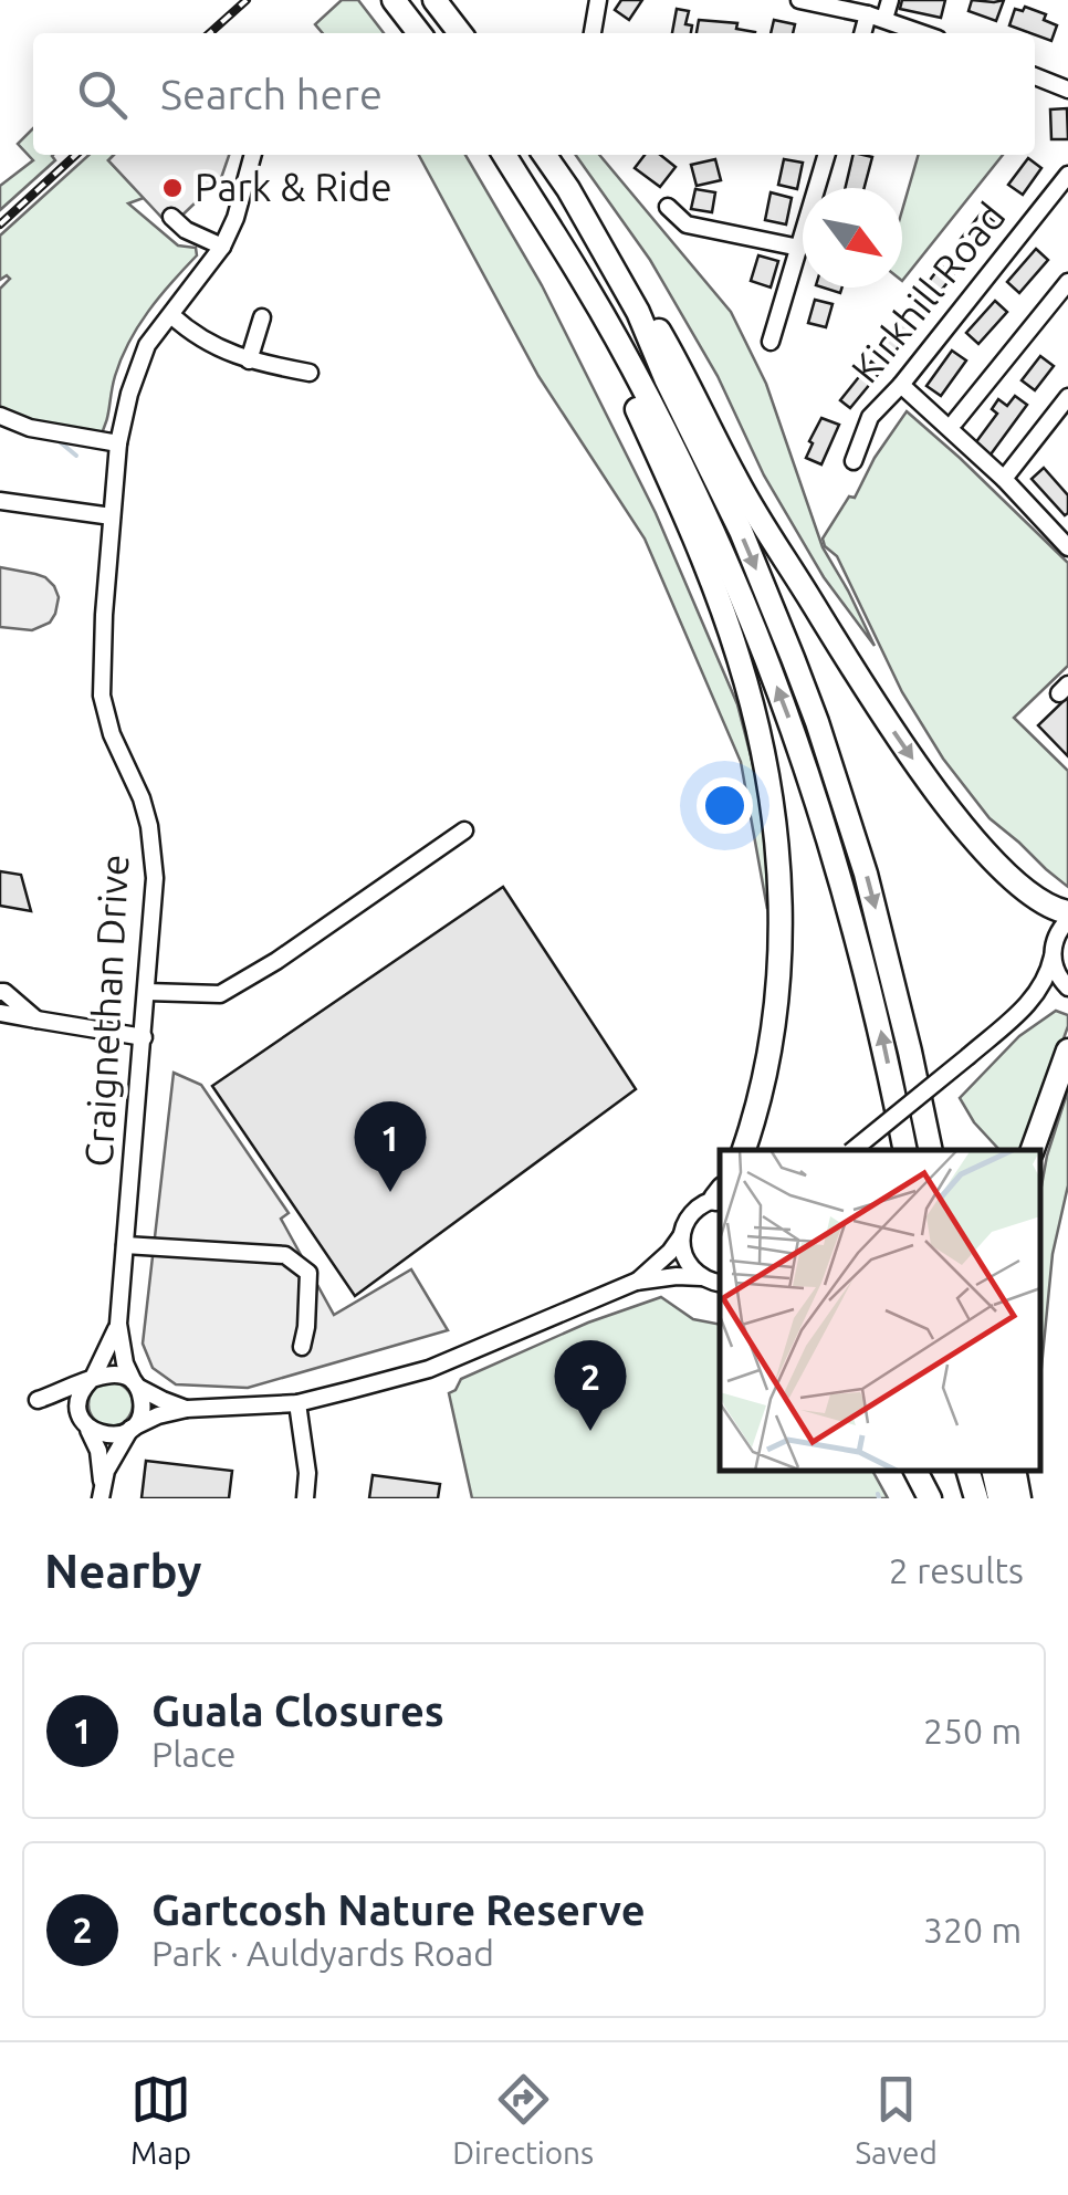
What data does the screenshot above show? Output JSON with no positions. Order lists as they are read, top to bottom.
{
  "streets": {
    "street": ["Kirkhill Road", "Craignethan Drive"]
  },
  "places": ["Park & Ride"],
  "north": "bottom right",
  "page": {
    "search": "Search here",
    "pins": ["1", "2"],
    "heading": ["Nearby", "2 results"],
    "list": [
      {
        "mark": "1",
        "name": "Guala Closures",
        "note": "Place",
        "value": "250 m"
      },
      {
        "mark": "2",
        "name": "Gartcosh Nature Reserve",
        "note": "Park · Auldyards Road",
        "value": "320 m"
      }
    ],
    "nav": ["Map", "Directions", "Saved"]
  }
}
